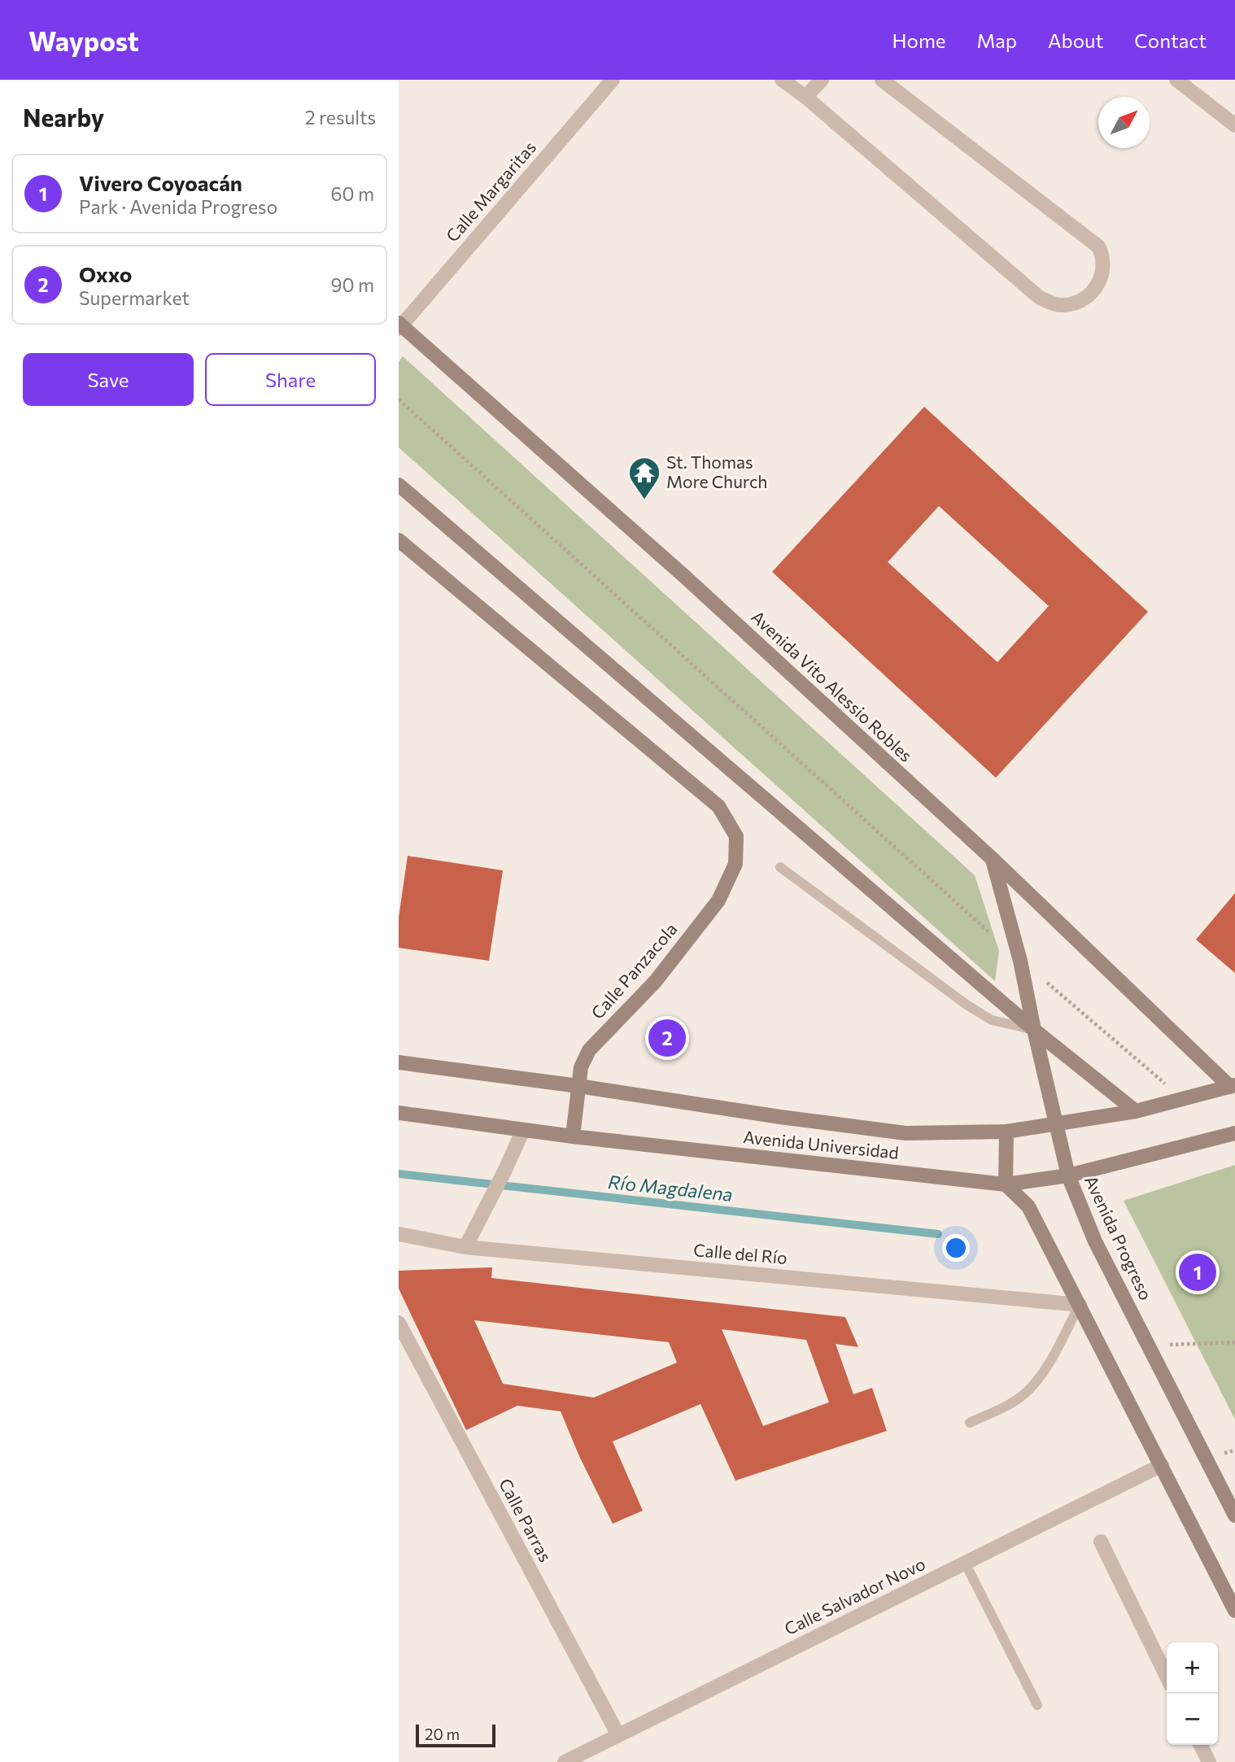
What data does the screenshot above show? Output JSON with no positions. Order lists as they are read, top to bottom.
{
  "streets": {
    "main road": [
      "Avenida Vito Alessio Robles",
      "Calle Panzacola",
      "Avenida Universidad",
      "Avenida Progreso"
    ],
    "street": [
      "Calle Margaritas",
      "Calle del Río",
      "Calle Parras",
      "Calle Salvador Novo"
    ]
  },
  "crossings": [
    ["Calle Margaritas", "Avenida Vito Alessio Robles"],
    ["Avenida Vito Alessio Robles", "Avenida Universidad"],
    ["Avenida Vito Alessio Robles", "Avenida Progreso"],
    ["Calle Panzacola", "Avenida Universidad"],
    ["Avenida Universidad", "Avenida Progreso"],
    ["Calle Parras", "Calle Salvador Novo"]
  ],
  "water": ["Río Magdalena"],
  "places": {
    "temple": ["St. Thomas More Church"]
  },
  "scale_bar": "20 m",
  "north": "top right",
  "page": {
    "header": "Waypost",
    "nav": [
      "Home",
      "Map",
      "About",
      "Contact"
    ],
    "heading": ["Nearby", "2 results"],
    "list": [
      {
        "mark": "1",
        "name": "Vivero Coyoacán",
        "note": "Park · Avenida Progreso",
        "value": "60 m"
      },
      {
        "mark": "2",
        "name": "Oxxo",
        "note": "Supermarket",
        "value": "90 m"
      }
    ],
    "buttons": ["Save", "Share"],
    "pins": ["2", "1"],
    "map_buttons": ["+", "−"],
    "scale": "20 m"
  }
}
